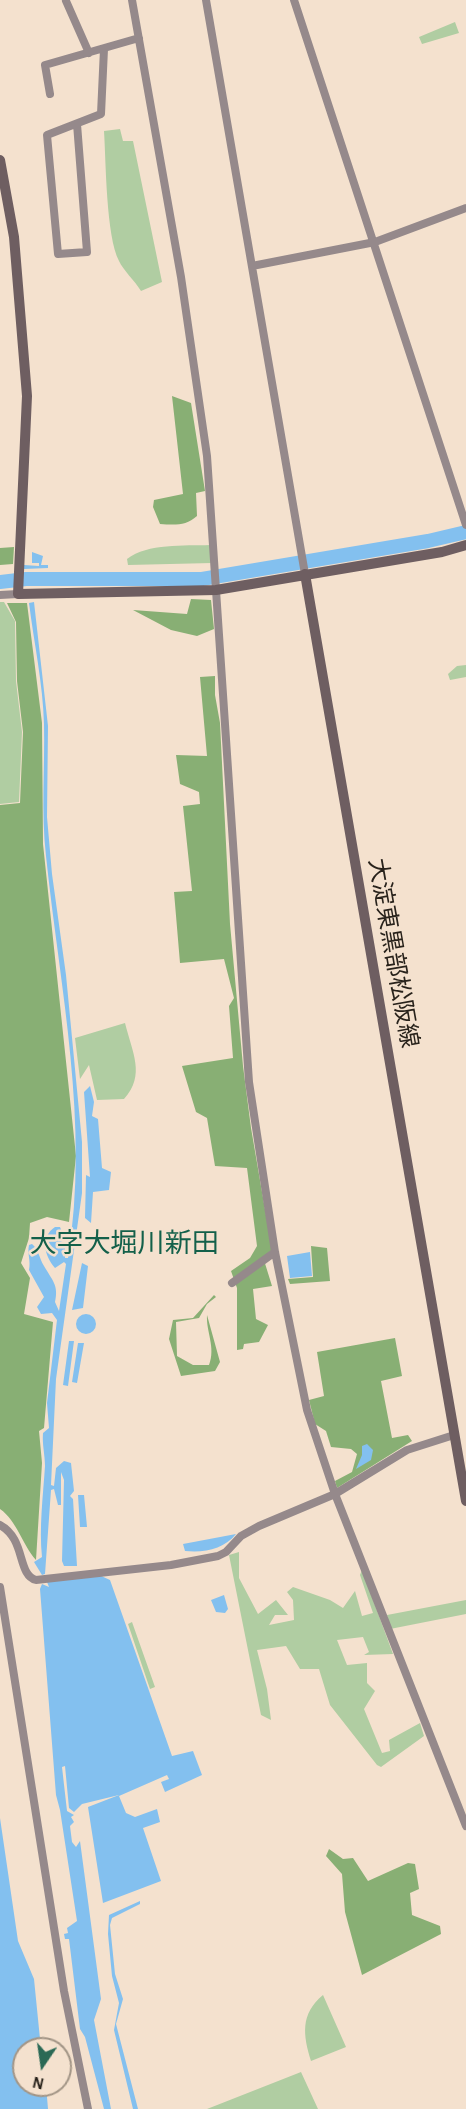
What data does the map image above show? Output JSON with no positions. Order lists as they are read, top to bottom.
{
  "streets": {
    "main road": ["大淀東黒部松阪線"]
  },
  "districts": ["大字大堀川新田"],
  "north": "bottom"
}
